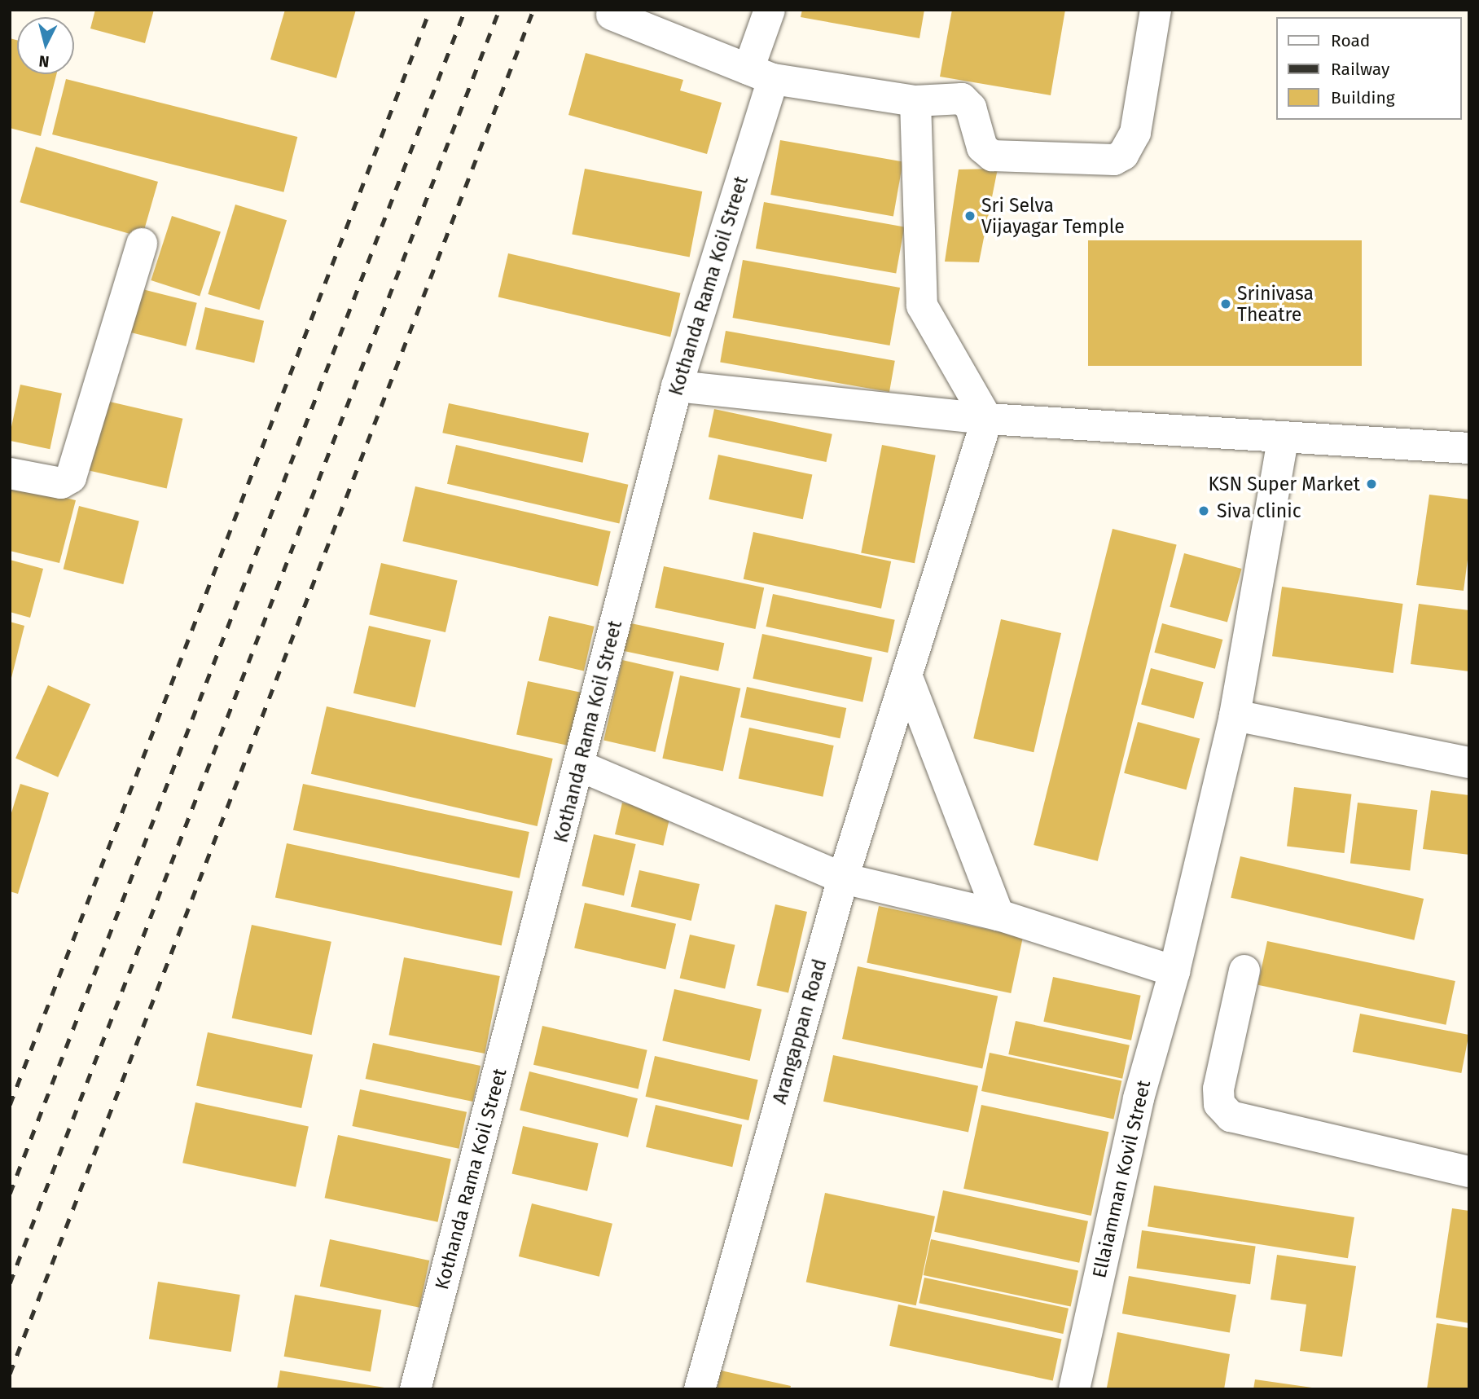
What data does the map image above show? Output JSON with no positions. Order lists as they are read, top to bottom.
{
  "streets": {
    "street": ["Kothanda Rama Koil Street", "Arangappan Road", "Ellaiamman Kovil Street"]
  },
  "places": [
    "Sri Selva Vijayagar Temple",
    "Srinivasa Theatre",
    "KSN Super Market",
    "Siva clinic"
  ],
  "legend": ["Road", "Railway", "Building"],
  "north": "bottom"
}
